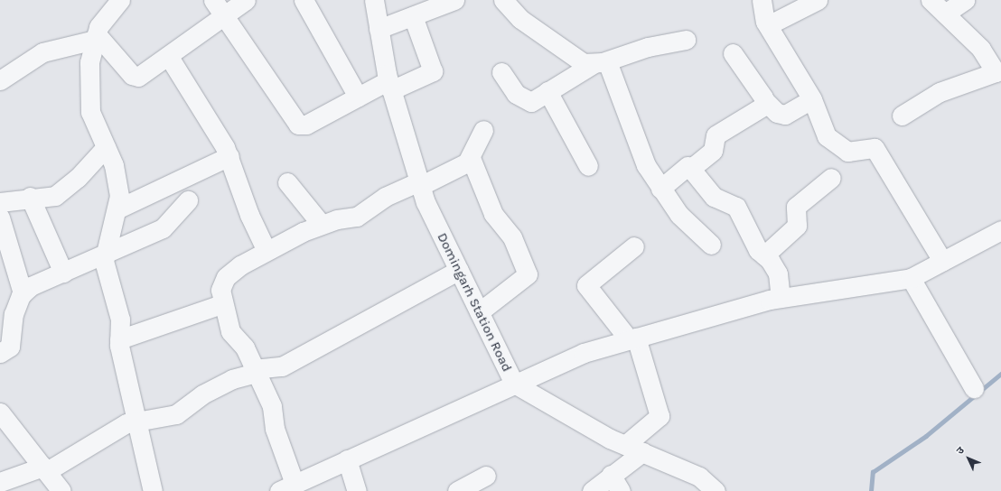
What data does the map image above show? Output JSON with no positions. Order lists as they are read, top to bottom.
{
  "streets": {
    "street": ["Domingarh Station Road"]
  },
  "north": "top left"
}
